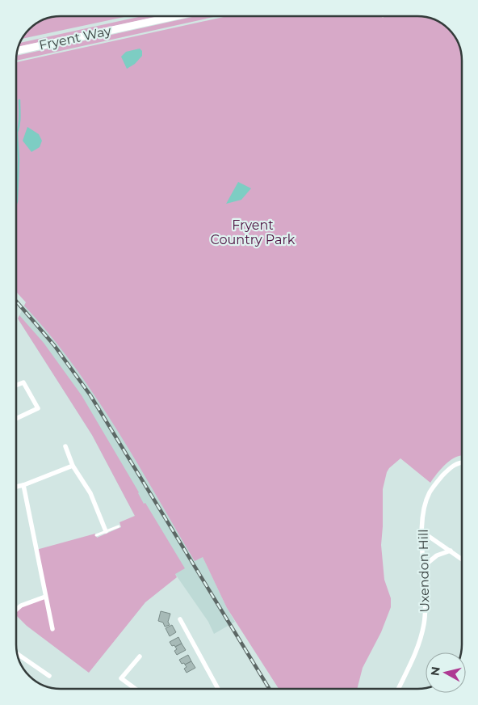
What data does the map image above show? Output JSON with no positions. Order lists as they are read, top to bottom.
{
  "streets": {
    "main road": ["Fryent Way"],
    "street": ["Uxendon Hill"]
  },
  "parks": ["Fryent Country Park"],
  "north": "left"
}
